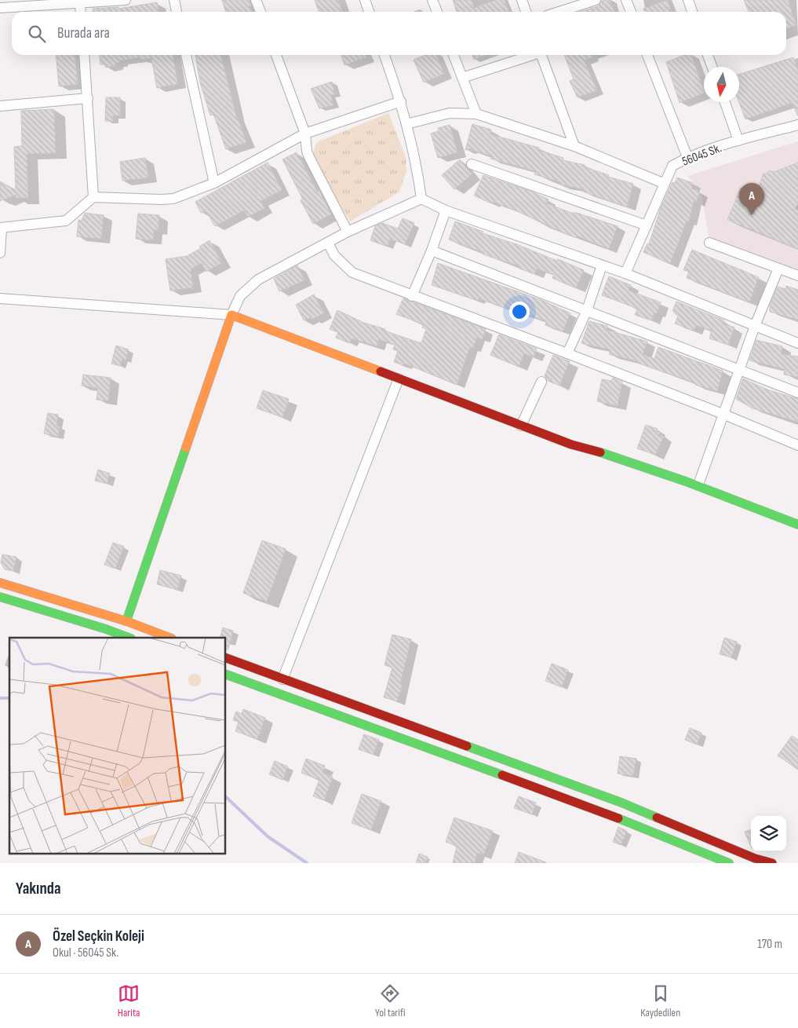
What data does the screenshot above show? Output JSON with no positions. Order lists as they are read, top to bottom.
{
  "streets": {
    "street": ["56045 Sk."]
  },
  "north": "bottom",
  "page": {
    "search": "Burada ara",
    "pins": "A",
    "heading": "Yakında",
    "list": [
      {
        "mark": "A",
        "name": "Özel Seçkin Koleji",
        "note": "Okul · 56045 Sk.",
        "value": "170 m"
      }
    ],
    "nav": ["Harita", "Yol tarifi", "Kaydedilen"]
  }
}
